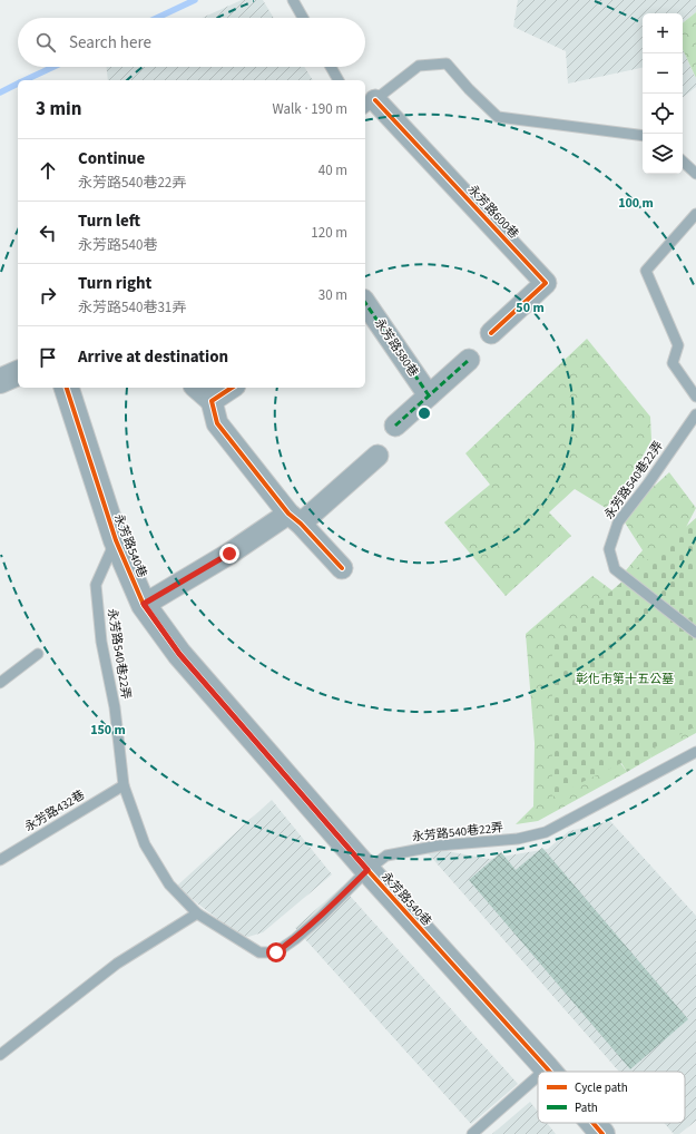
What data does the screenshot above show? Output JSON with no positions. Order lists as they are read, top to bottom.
{
  "streets": {
    "street": ["永芳路600巷", "永芳路580巷", "永芳路540巷"],
    "lane": ["永芳路540巷22弄", "永芳路432巷"]
  },
  "crossings": [
    ["永芳路540巷22弄", "永芳路540巷"],
    ["永芳路540巷22弄", "永芳路432巷"]
  ],
  "parks": ["彰化市第十五公墓"],
  "legend": ["Cycle path", "Path"],
  "page": {
    "map_buttons": ["+", "−"],
    "search": "Search here",
    "heading": ["3 min", "Walk · 190 m"],
    "list": [
      ["Continue", "永芳路540巷22弄", "40 m"],
      ["Turn left", "永芳路540巷", "120 m"],
      ["Turn right", "永芳路540巷31弄", "30 m"],
      "Arrive at destination"
    ]
  },
  "rings": ["100 m", "50 m", "150 m"]
}
